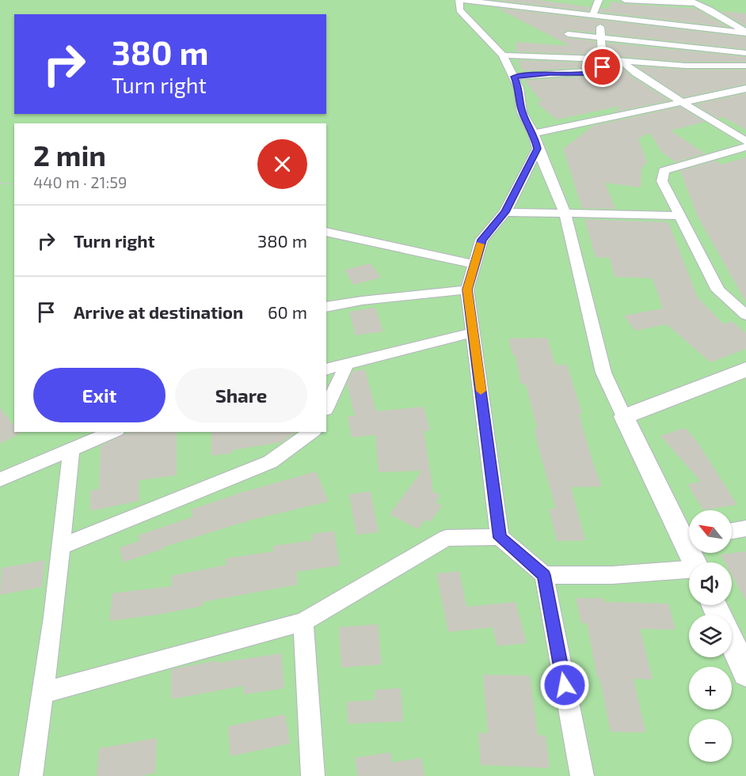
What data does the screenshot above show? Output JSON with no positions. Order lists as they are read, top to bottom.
{
  "north": "top left",
  "page": {
    "turn": ["380 m", "Turn right"],
    "heading": ["2 min", "440 m · 21:59"],
    "list": [
      {
        "name": "Turn right",
        "value": "380 m"
      },
      {
        "name": "Arrive at destination",
        "value": "60 m"
      }
    ],
    "buttons": ["Exit", "Share"],
    "map_buttons": ["+", "−"]
  }
}
